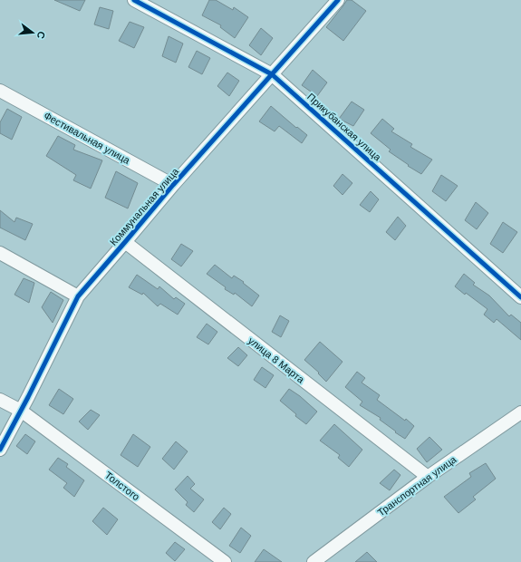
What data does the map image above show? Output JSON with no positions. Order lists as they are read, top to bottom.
{
  "streets": {
    "street": [
      "Прикубанская улица",
      "Фестивальная улица",
      "Коммунальная улица",
      "улица 8 Марта",
      "Толстого",
      "Транспортная улица"
    ]
  },
  "crossings": [
    ["Прикубанская улица", "Коммунальная улица"],
    ["Фестивальная улица", "Коммунальная улица"],
    ["Коммунальная улица", "улица 8 Марта"],
    ["Коммунальная улица", "Толстого"],
    ["улица 8 Марта", "Транспортная улица"]
  ],
  "north": "right"
}
